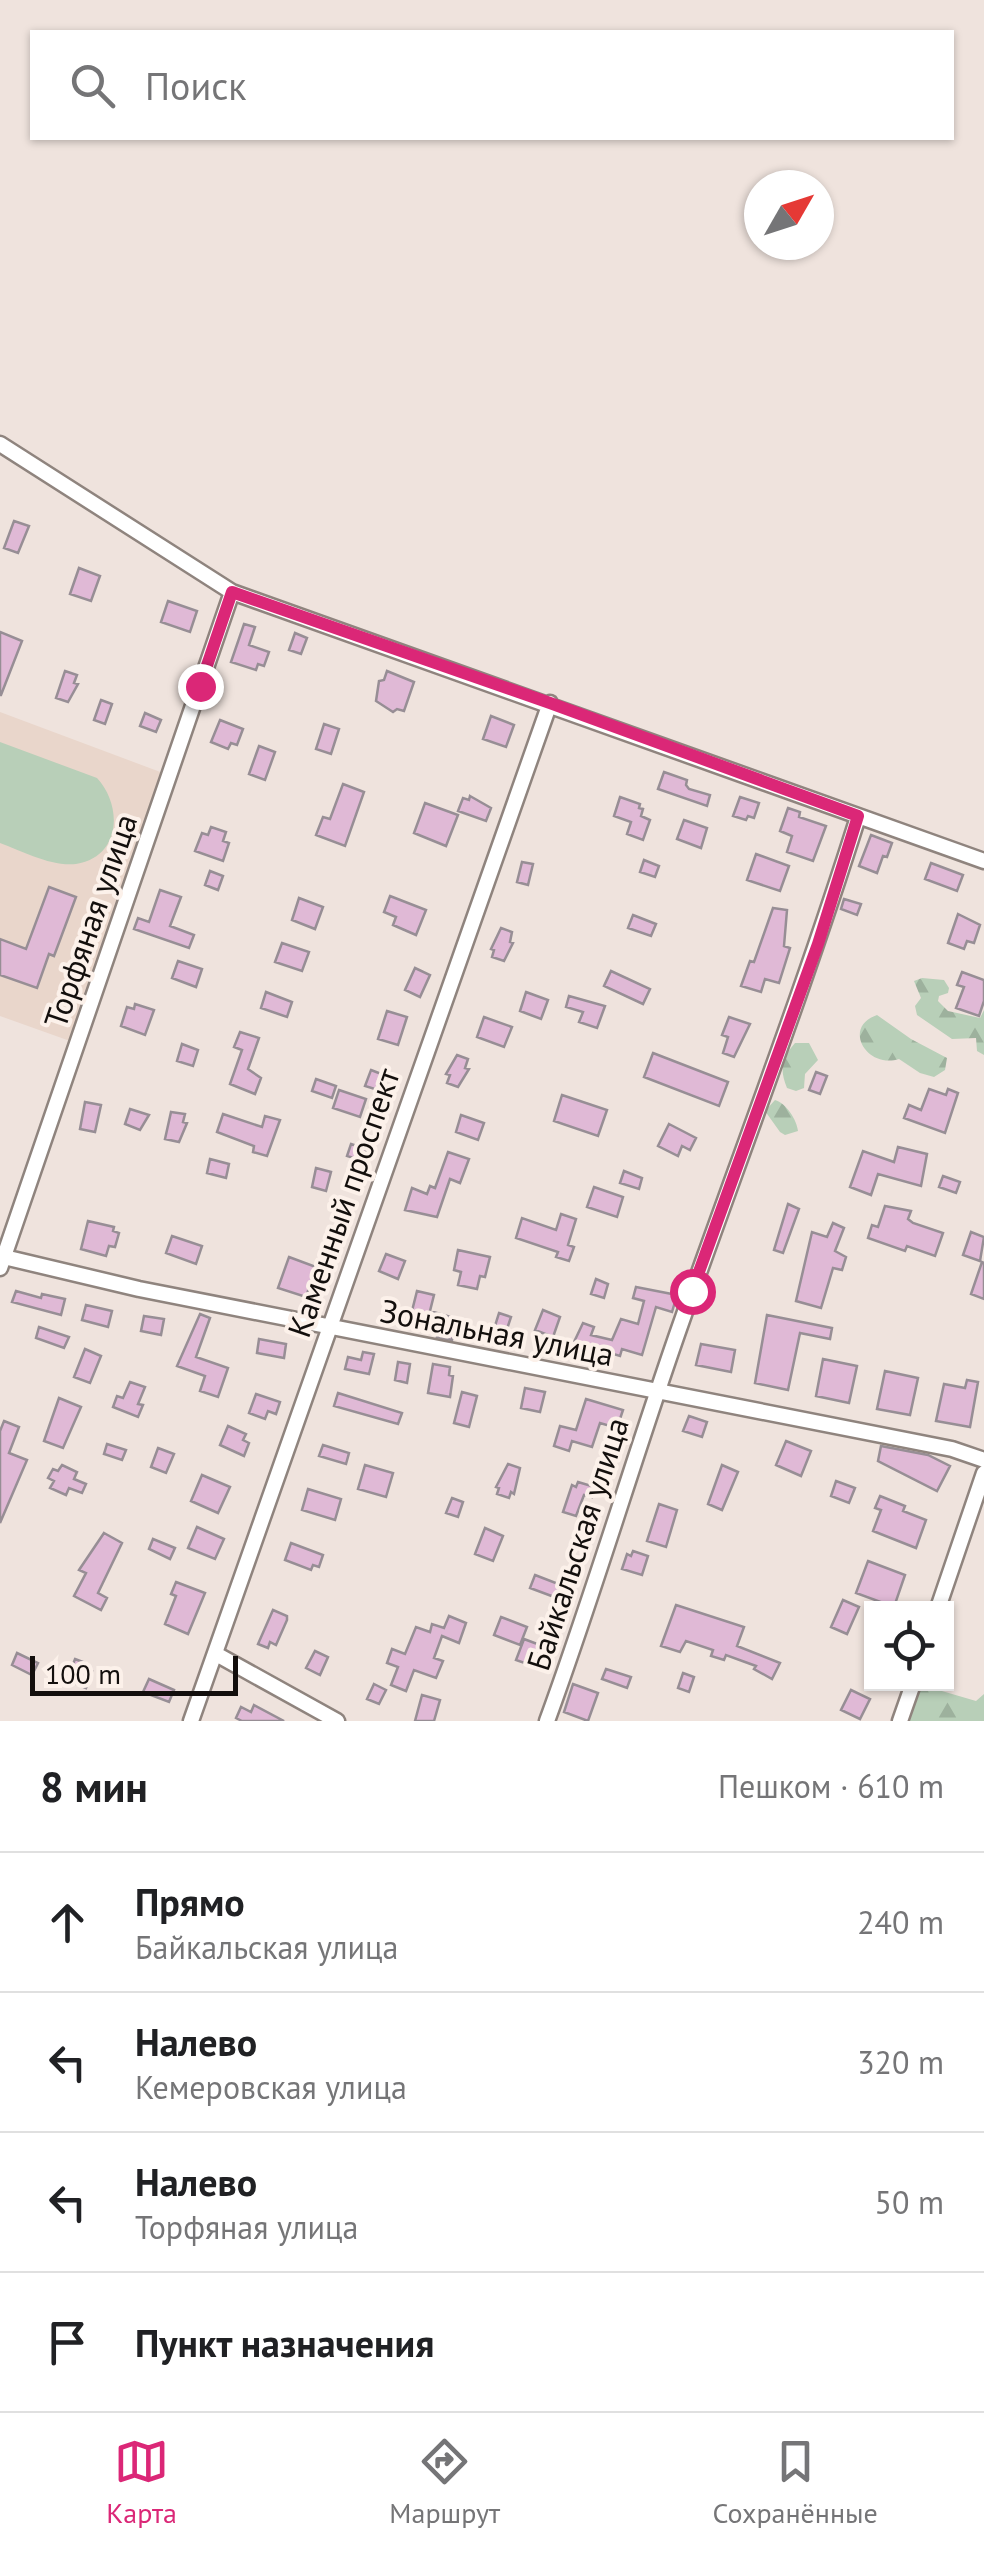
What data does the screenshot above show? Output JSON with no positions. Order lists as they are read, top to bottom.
{
  "streets": {
    "street": [
      "Торфяная улица",
      "Каменный проспект",
      "Зональная улица",
      "Байкальская улица"
    ]
  },
  "crossings": [
    ["Торфяная улица", "Зональная улица"],
    ["Каменный проспект", "Зональная улица"],
    ["Зональная улица", "Байкальская улица"]
  ],
  "scale_bar": "100 m",
  "north": "top right",
  "page": {
    "search": "Поиск",
    "scale": "100 m",
    "heading": ["8 мин", "Пешком · 610 m"],
    "list": [
      ["Прямо", "Байкальская улица", "240 m"],
      ["Налево", "Кемеровская улица", "320 m"],
      ["Налево", "Торфяная улица", "50 m"],
      "Пункт назначения"
    ],
    "nav": ["Карта", "Маршрут", "Сохранённые"]
  }
}
